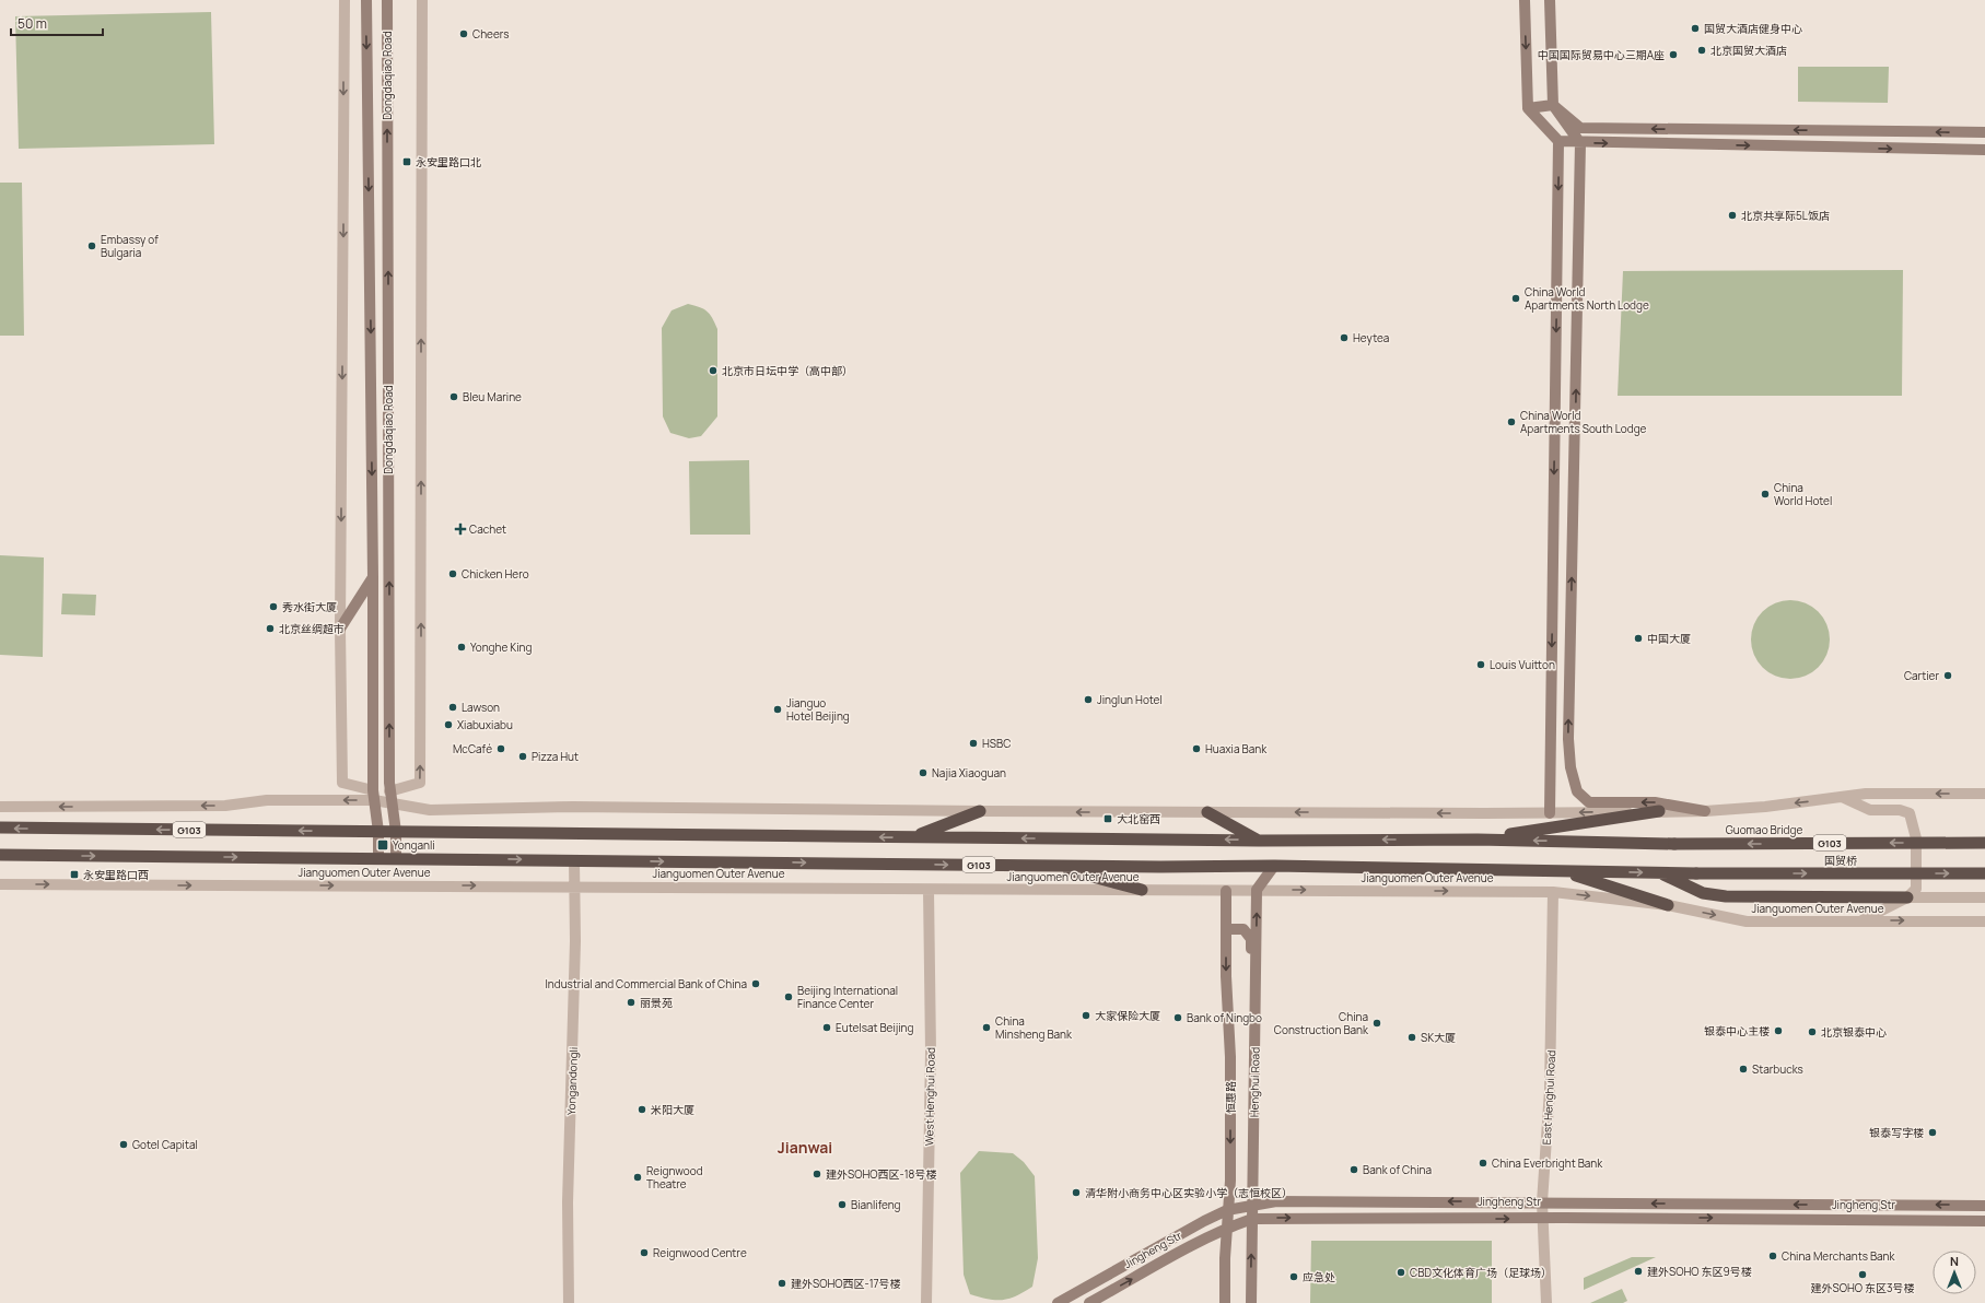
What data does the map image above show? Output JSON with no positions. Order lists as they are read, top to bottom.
{
  "streets": {
    "highway": [
      "G103",
      "Guomao Bridge",
      "国贸桥",
      "Jianguomen Outer Avenue"
    ],
    "main road": [
      "Dongdaqiao Road",
      "Henghui Road",
      "恒惠路",
      "Jingheng Str"
    ],
    "street": ["Yongandongli", "West Henghui Road", "East Henghui Road"]
  },
  "crossings": [
    ["Dongdaqiao Road", "G103"],
    ["Dongdaqiao Road", "Jianguomen Outer Avenue"],
    ["G103", "Guomao Bridge"],
    ["国贸桥", "Jianguomen Outer Avenue"],
    ["Jianguomen Outer Avenue", "Yongandongli"],
    ["Jianguomen Outer Avenue", "Henghui Road"],
    ["Jianguomen Outer Avenue", "West Henghui Road"],
    ["Jianguomen Outer Avenue", "恒惠路"],
    ["Jianguomen Outer Avenue", "East Henghui Road"],
    ["Henghui Road", "Jingheng Str"],
    ["恒惠路", "Jingheng Str"],
    ["East Henghui Road", "Jingheng Str"]
  ],
  "one_way": ["Henghui Road", "恒惠路"],
  "districts": ["Jianwai"],
  "places": {
    "other": [
      "国贸大酒店健身中心",
      "Cheers",
      "北京国贸大酒店",
      "中国国际贸易中心三期A座",
      "北京共享际5L饭店",
      "Embassy of Bulgaria",
      "China World Apartments North Lodge",
      "Heytea",
      "北京市日坛中学（高中部）",
      "Bleu Marine",
      "China World Apartments South Lodge",
      "China World Hotel",
      "Chicken Hero",
      "秀水街大厦",
      "北京丝绸超市",
      "中国大厦",
      "Yonghe King",
      "Louis Vuitton",
      "Cartier",
      "Jinglun Hotel",
      "Lawson",
      "Jianguo Hotel Beijing",
      "Xiabuxiabu",
      "HSBC",
      "McCafé",
      "Huaxia Bank",
      "Pizza Hut",
      "Najia Xiaoguan",
      "Industrial and Commercial Bank of China",
      "Beijing International Finance Center",
      "丽景苑",
      "大家保险大厦",
      "Bank of Ningbo",
      "China Construction Bank",
      "Eutelsat Beijing",
      "China Minsheng Bank",
      "银泰中心主楼",
      "北京银泰中心",
      "SK大厦",
      "Starbucks",
      "米阳大厦",
      "银泰写字楼",
      "Gotel Capital",
      "China Everbright Bank",
      "Bank of China",
      "建外SOHO西区-18号楼",
      "Reignwood Theatre",
      "清华附小商务中心区实验小学（志恒校区）",
      "Bianlifeng",
      "Reignwood Centre",
      "China Merchants Bank",
      "建外SOHO 东区9号楼",
      "CBD文化体育广场（足球场）",
      "建外SOHO 东区3号楼",
      "应急处",
      "建外SOHO西区-17号楼"
    ],
    "transit": [
      "永安里路口北",
      "大北窑西",
      "Yonganli",
      "永安里路口西"
    ],
    "health": ["Cachet"]
  },
  "scale_bar": "50 m",
  "north": "top"
}
